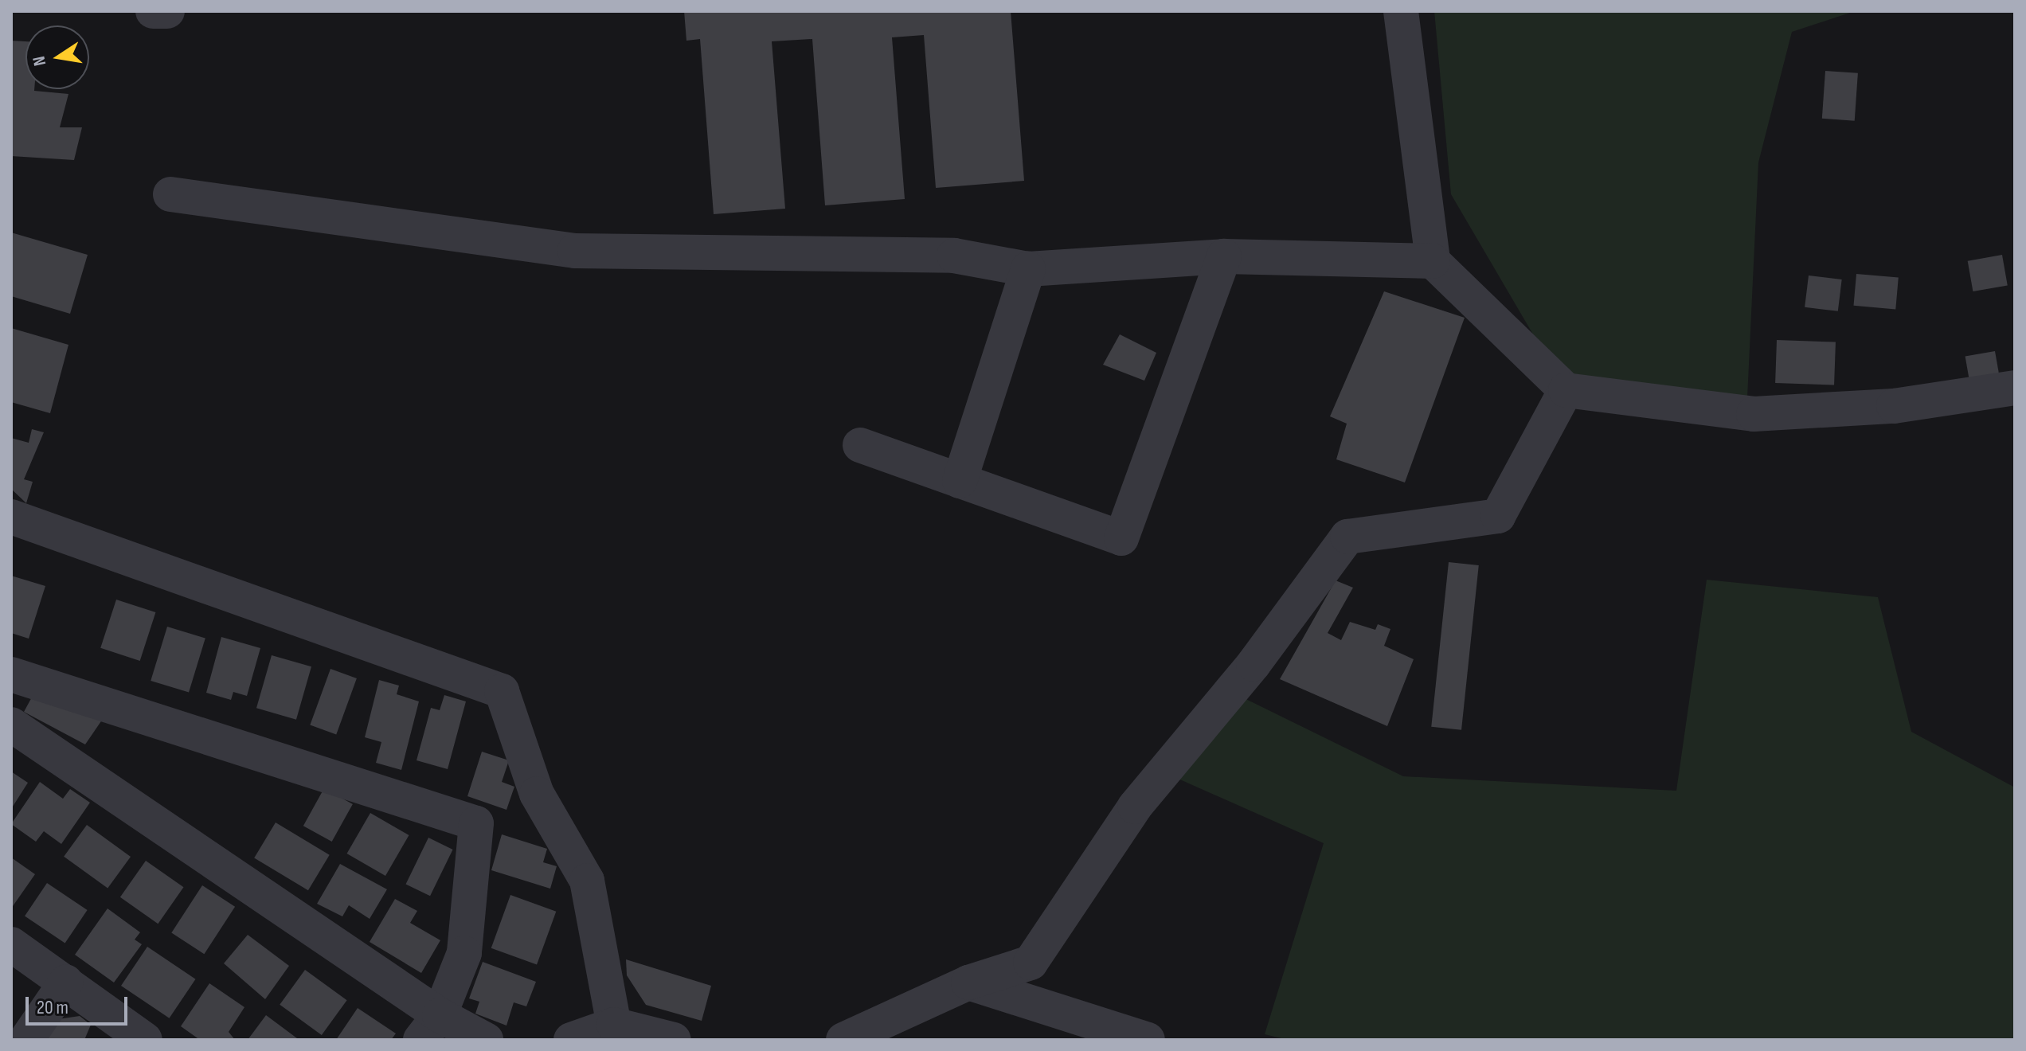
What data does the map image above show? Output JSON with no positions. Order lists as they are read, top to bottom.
{
  "scale_bar": "20 m",
  "north": "left"
}
